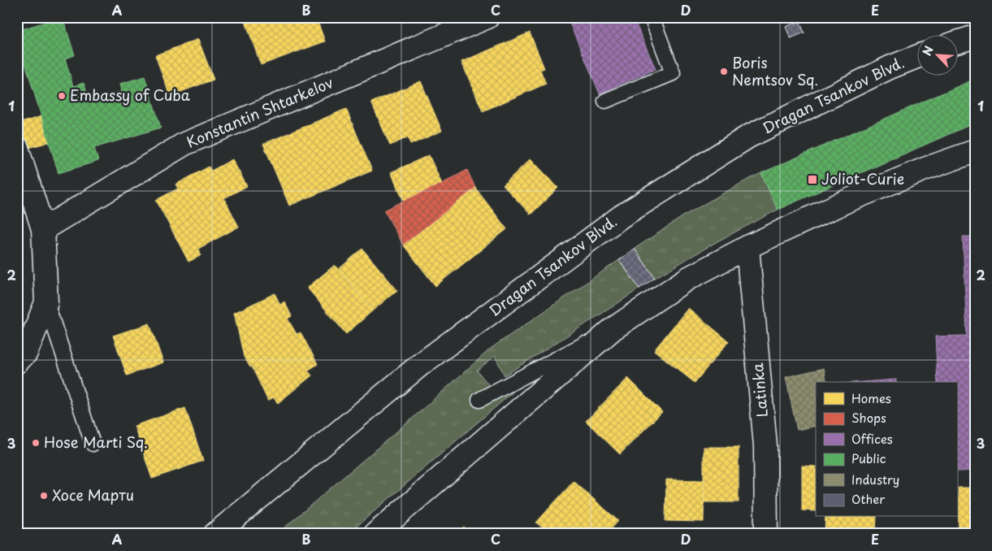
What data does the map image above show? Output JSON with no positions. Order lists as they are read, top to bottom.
{
  "streets": {
    "street": ["Dragan Tsankov Blvd.", "Konstantin Shtarkelov", "Latinka"]
  },
  "places": {
    "other": [
      "Boris Nemtsov Sq.",
      "Embassy of Cuba",
      "Hose Marti Sq.",
      "Хосе Марти"
    ],
    "transit": ["Joliot-Curie"]
  },
  "legend": [
    "Homes",
    "Shops",
    "Offices",
    "Public",
    "Industry",
    "Other"
  ],
  "north": "top left",
  "grid": {
    "columns": [
      "A",
      "B",
      "C",
      "D",
      "E"
    ],
    "rows": ["1", "2", "3"]
  }
}
